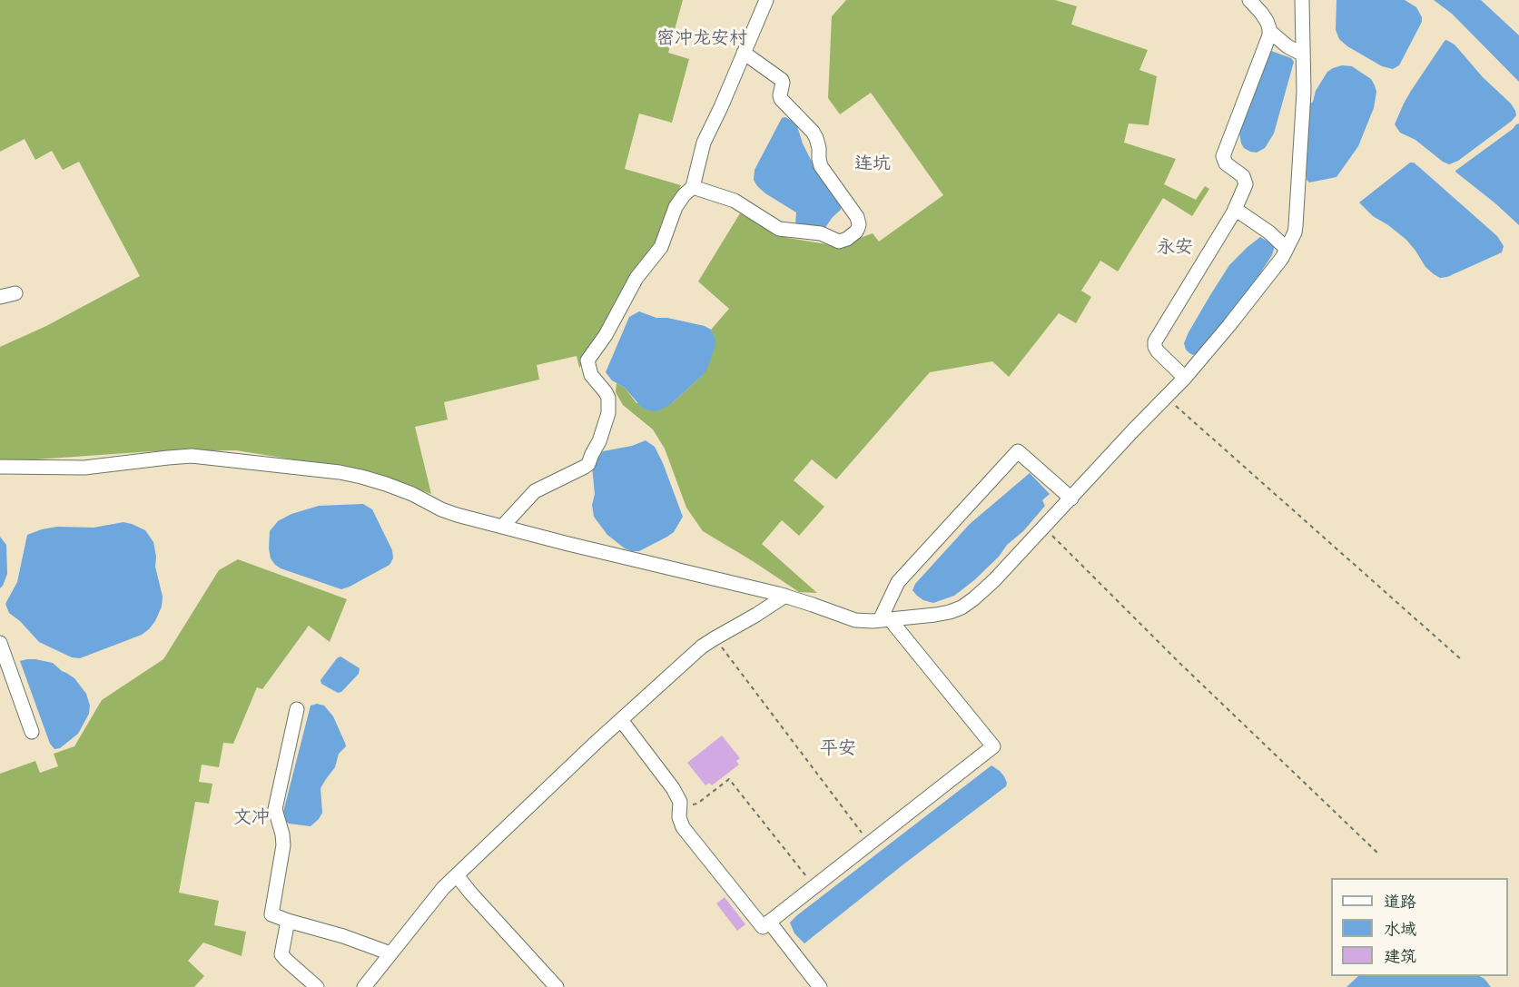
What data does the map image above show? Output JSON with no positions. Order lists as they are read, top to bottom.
{
  "districts": [
    "密冲龙安村",
    "连坑",
    "永安",
    "平安",
    "文冲"
  ],
  "legend": ["道路", "水域", "建筑"]
}
